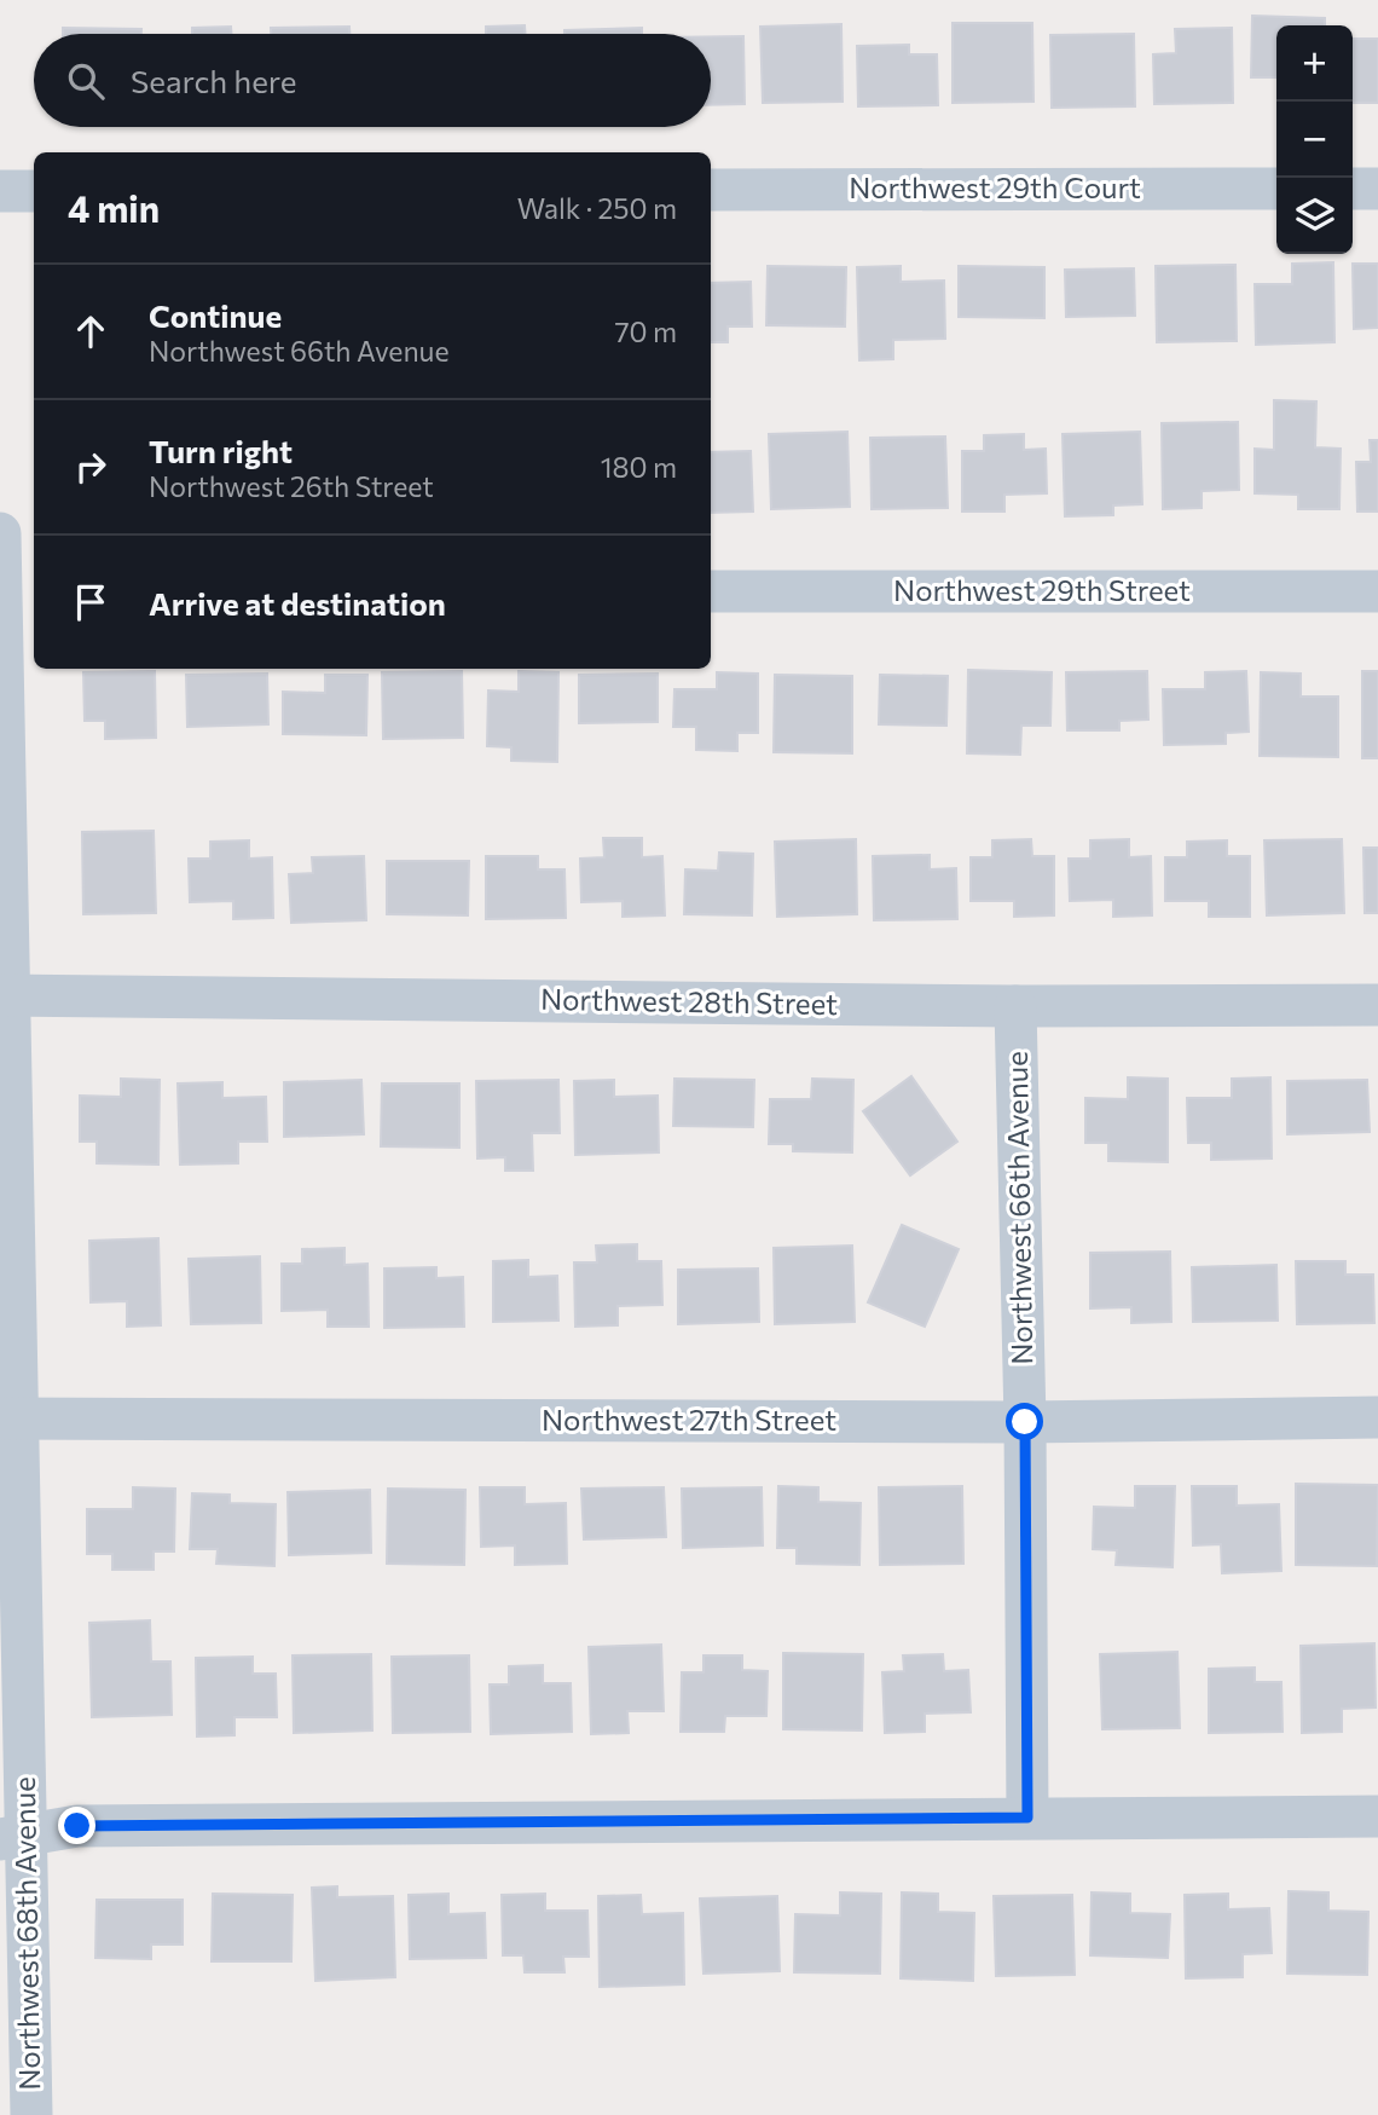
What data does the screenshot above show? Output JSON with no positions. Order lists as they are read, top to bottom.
{
  "streets": {
    "street": [
      "Northwest 29th Court",
      "Northwest 29th Street",
      "Northwest 28th Street",
      "Northwest 66th Avenue",
      "Northwest 27th Street",
      "Northwest 68th Avenue"
    ]
  },
  "crossings": [
    ["Northwest 28th Street", "Northwest 66th Avenue"],
    ["Northwest 28th Street", "Northwest 68th Avenue"],
    ["Northwest 66th Avenue", "Northwest 27th Street"],
    ["Northwest 27th Street", "Northwest 68th Avenue"]
  ],
  "page": {
    "map_buttons": ["+", "−"],
    "search": "Search here",
    "heading": ["4 min", "Walk · 250 m"],
    "list": [
      ["Continue", "Northwest 66th Avenue", "70 m"],
      ["Turn right", "Northwest 26th Street", "180 m"],
      "Arrive at destination"
    ]
  }
}
